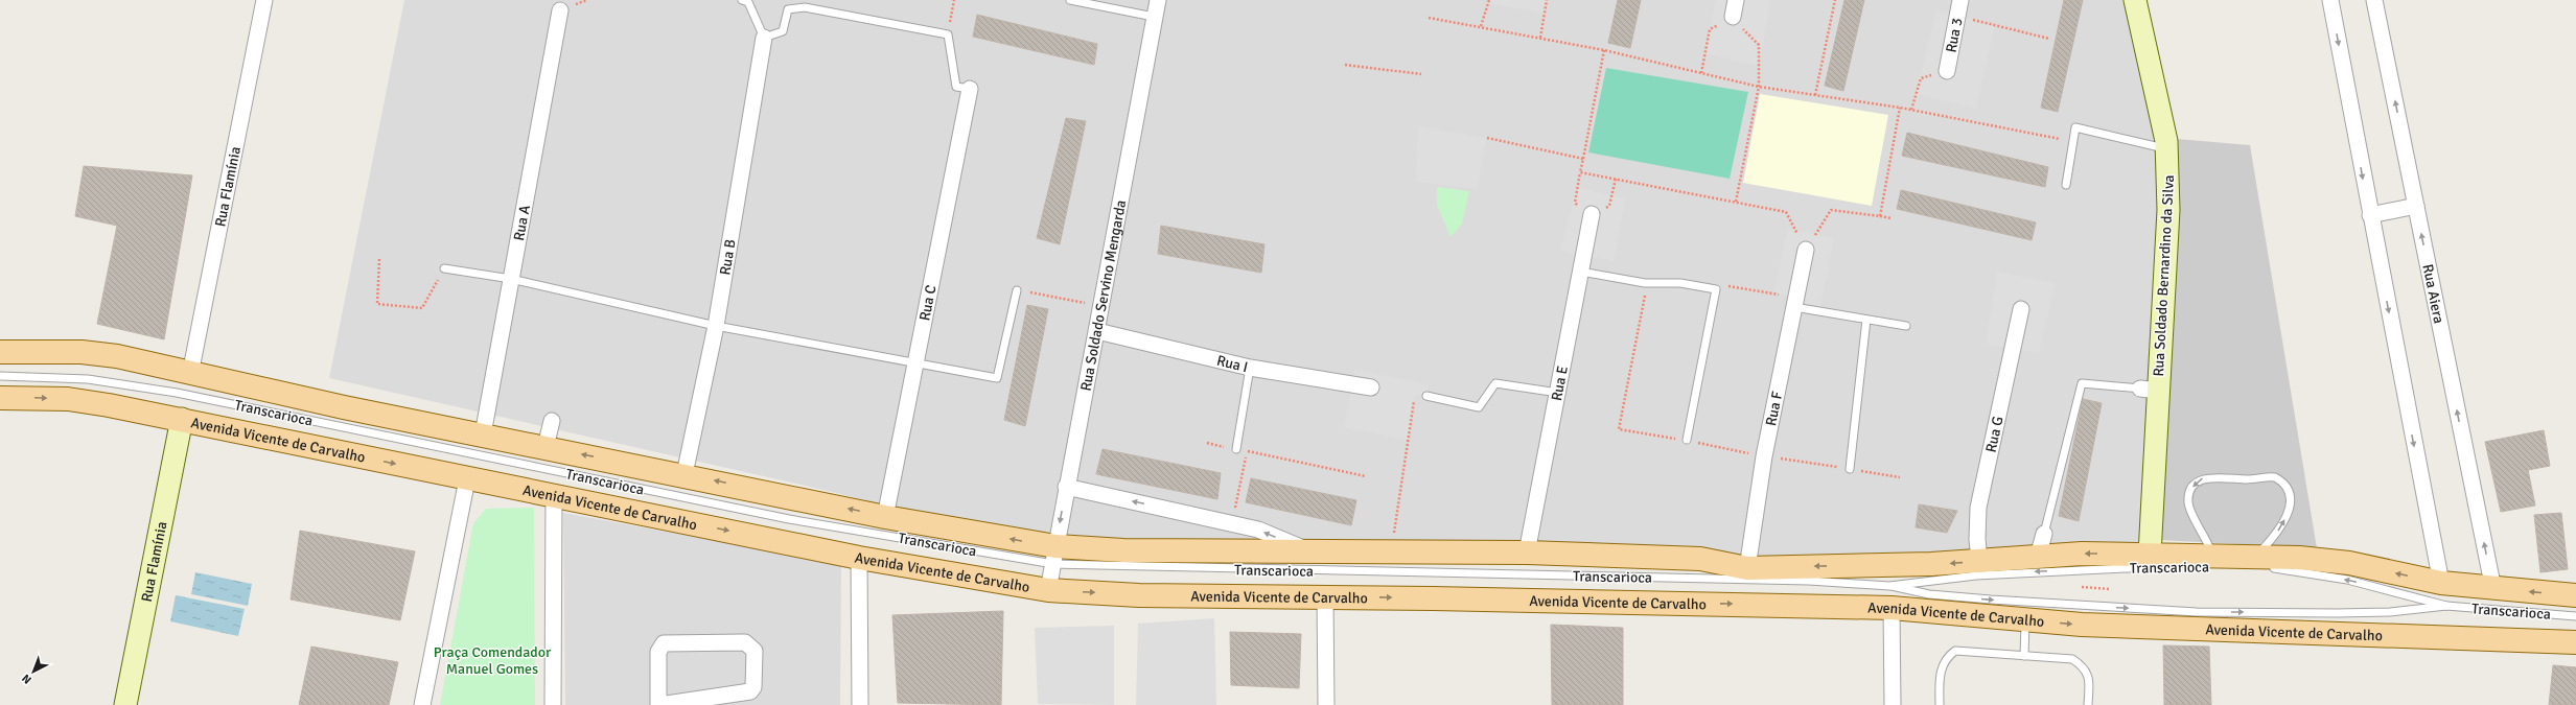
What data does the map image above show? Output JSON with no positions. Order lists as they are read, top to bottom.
{
  "streets": {
    "main road": ["Avenida Vicente de Carvalho"],
    "street": [
      "Rua 3",
      "Rua Flamínia",
      "Rua A",
      "Rua B",
      "Rua Soldado Bernardino da Silva",
      "Rua Soldado Servino Mengarda",
      "Rua Aiera",
      "Rua C",
      "Rua I",
      "Rua E",
      "Rua F",
      "Rua G"
    ],
    "lane": ["Transcarioca"]
  },
  "crossings": [
    ["Rua Flamínia", "Avenida Vicente de Carvalho"],
    ["Rua Soldado Servino Mengarda", "Rua I"],
    ["Rua Soldado Servino Mengarda", "Transcarioca"],
    ["Rua Soldado Servino Mengarda", "Avenida Vicente de Carvalho"]
  ],
  "parks": ["Praça Comendador Manuel Gomes"],
  "north": "bottom left"
}
